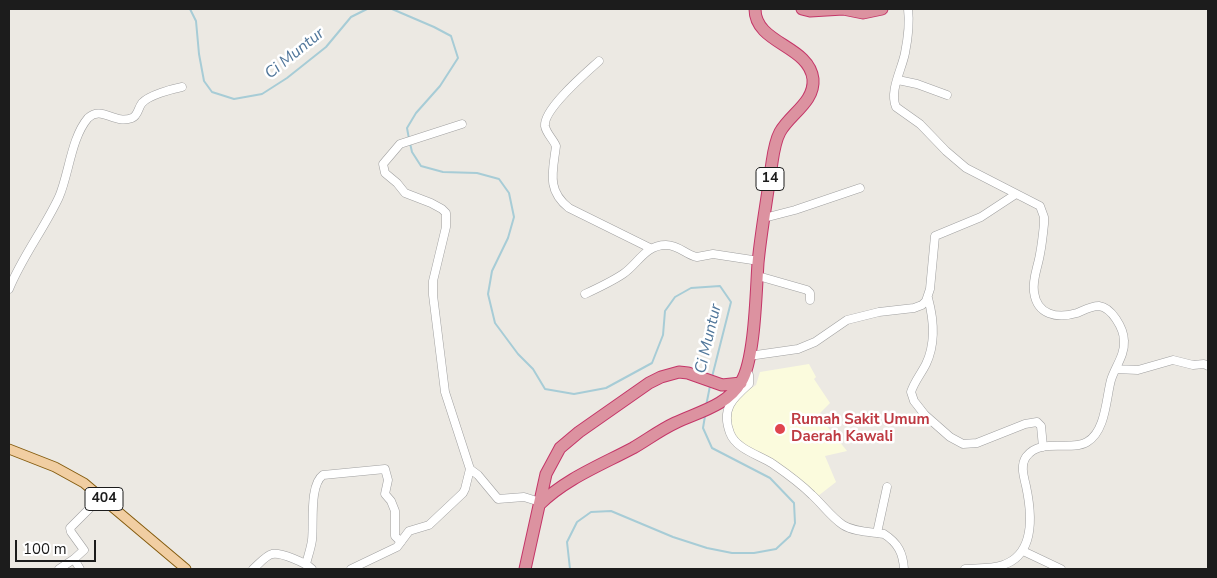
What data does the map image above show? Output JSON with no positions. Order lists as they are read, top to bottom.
{
  "streets": {
    "highway": ["14"],
    "main road": ["404"]
  },
  "water": ["Ci Muntur"],
  "places": ["Rumah Sakit Umum Daerah Kawali"],
  "scale_bar": "100 m"
}
